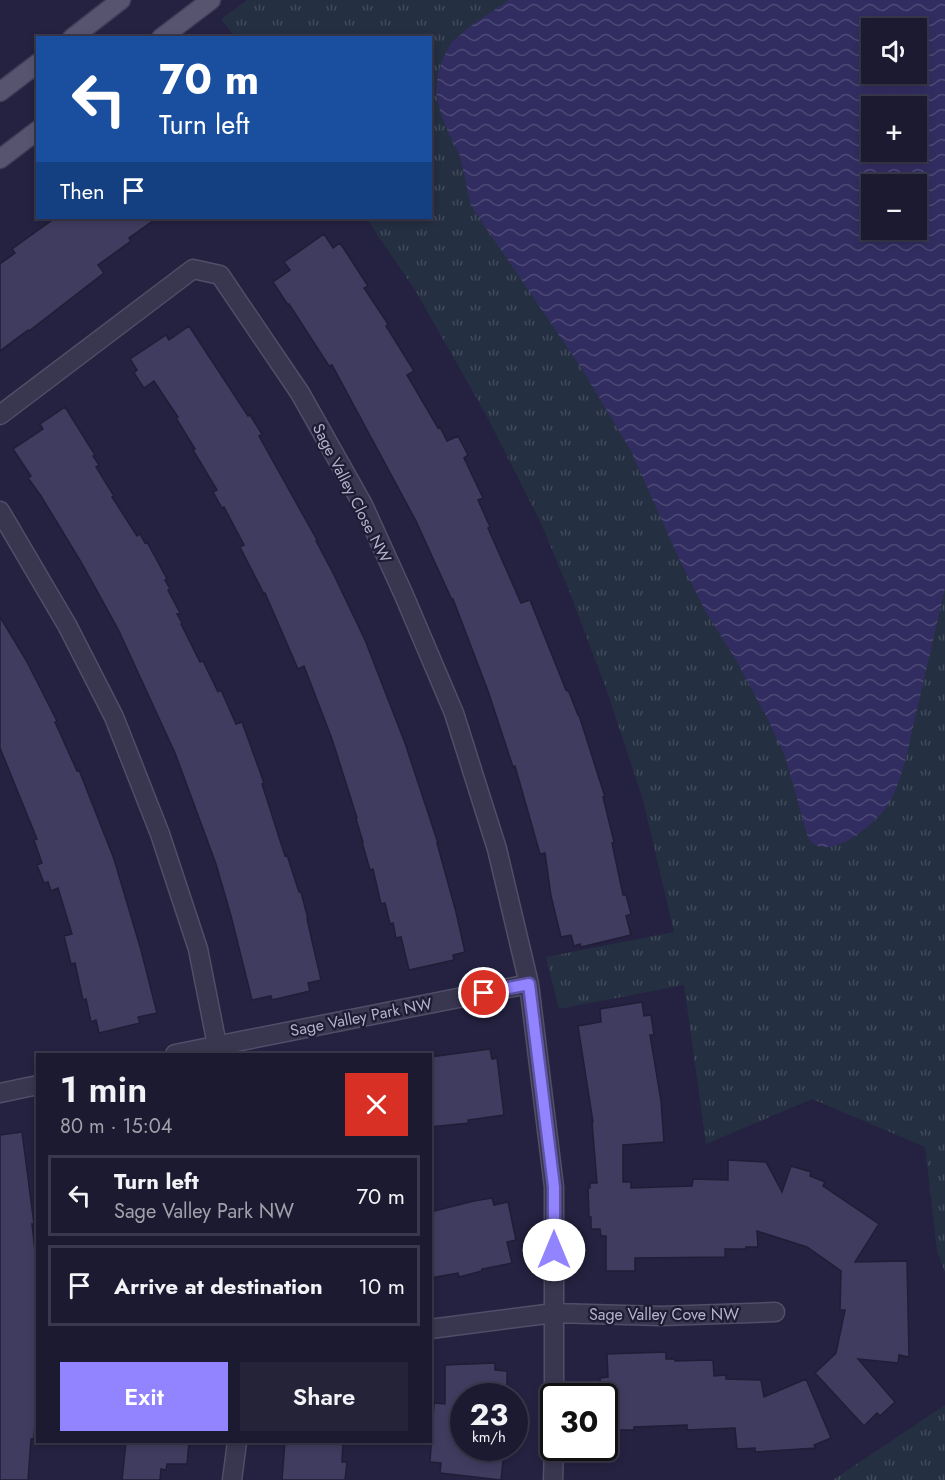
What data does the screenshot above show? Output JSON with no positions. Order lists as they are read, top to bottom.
{
  "streets": {
    "street": ["Sage Valley Close NW", "Sage Valley Park NW", "Sage Valley Cove NW"]
  },
  "crossings": [
    ["Sage Valley Close NW", "Sage Valley Park NW"]
  ],
  "page": {
    "map_buttons": ["+", "−"],
    "turn": ["70 m", "Turn left"],
    "then": "Then",
    "heading": ["1 min", "80 m · 15:04"],
    "list": [
      {
        "name": "Turn left",
        "note": "Sage Valley Park NW",
        "value": "70 m"
      },
      {
        "name": "Arrive at destination",
        "value": "10 m"
      }
    ],
    "buttons": ["Exit", "Share"],
    "speed": "23 km/h",
    "limit": "30"
  }
}
